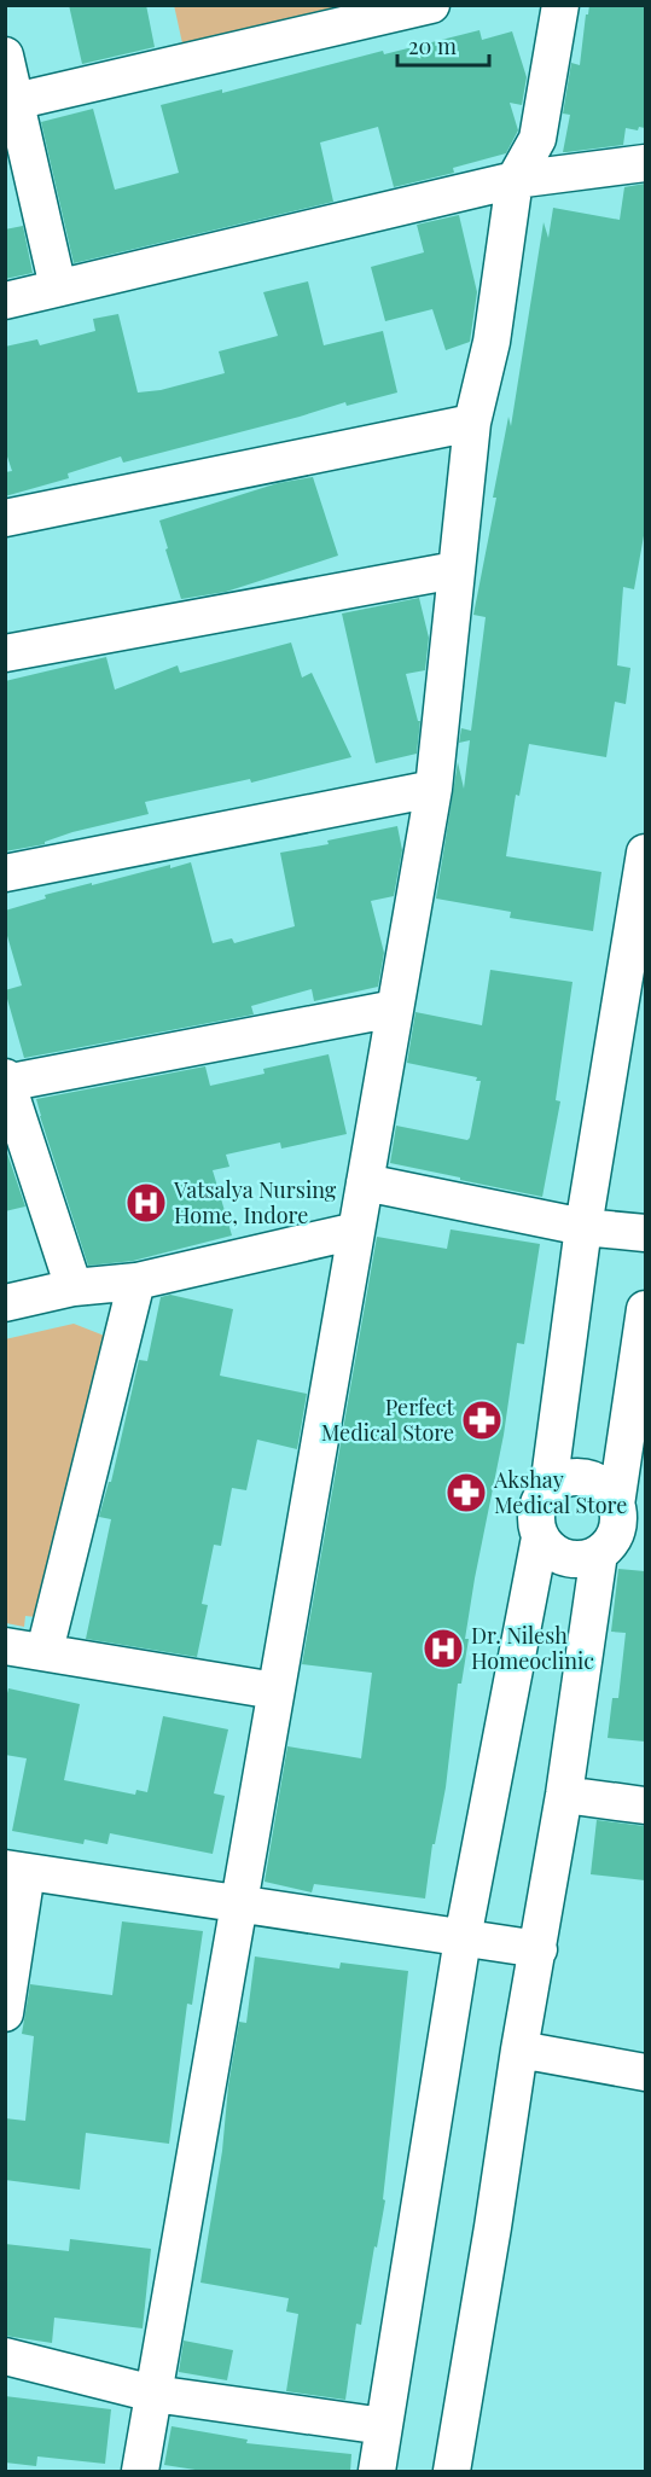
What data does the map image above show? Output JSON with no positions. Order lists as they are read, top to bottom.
{
  "places": {
    "hospital": ["Vatsalya Nursing Home, Indore", "Dr. Nilesh Homeoclinic"],
    "pharmacy": ["Perfect Medical Store", "Akshay Medical Store"]
  },
  "scale_bar": "20 m"
}
